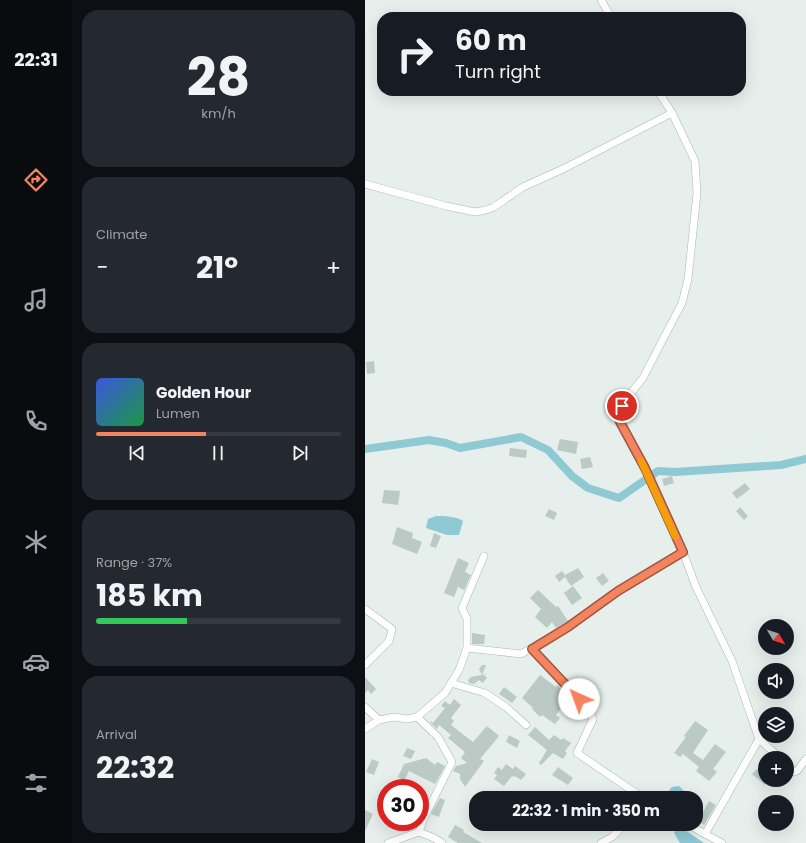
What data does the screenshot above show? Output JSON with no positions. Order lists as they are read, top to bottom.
{
  "north": "bottom right",
  "page": {
    "tabs": "22:31",
    "tile": [
      ["28", "km/h"],
      "Climate",
      ["Range · 37%", "185 km"],
      ["Arrival", "22:32"]
    ],
    "turn": ["60 m", "Turn right"],
    "heat": ["−", "21°", "+"],
    "song": ["Golden Hour", "Lumen"],
    "map_buttons": ["+", "−"],
    "limit": "30",
    "trip": "22:32 · 1 min · 350 m"
  }
}
